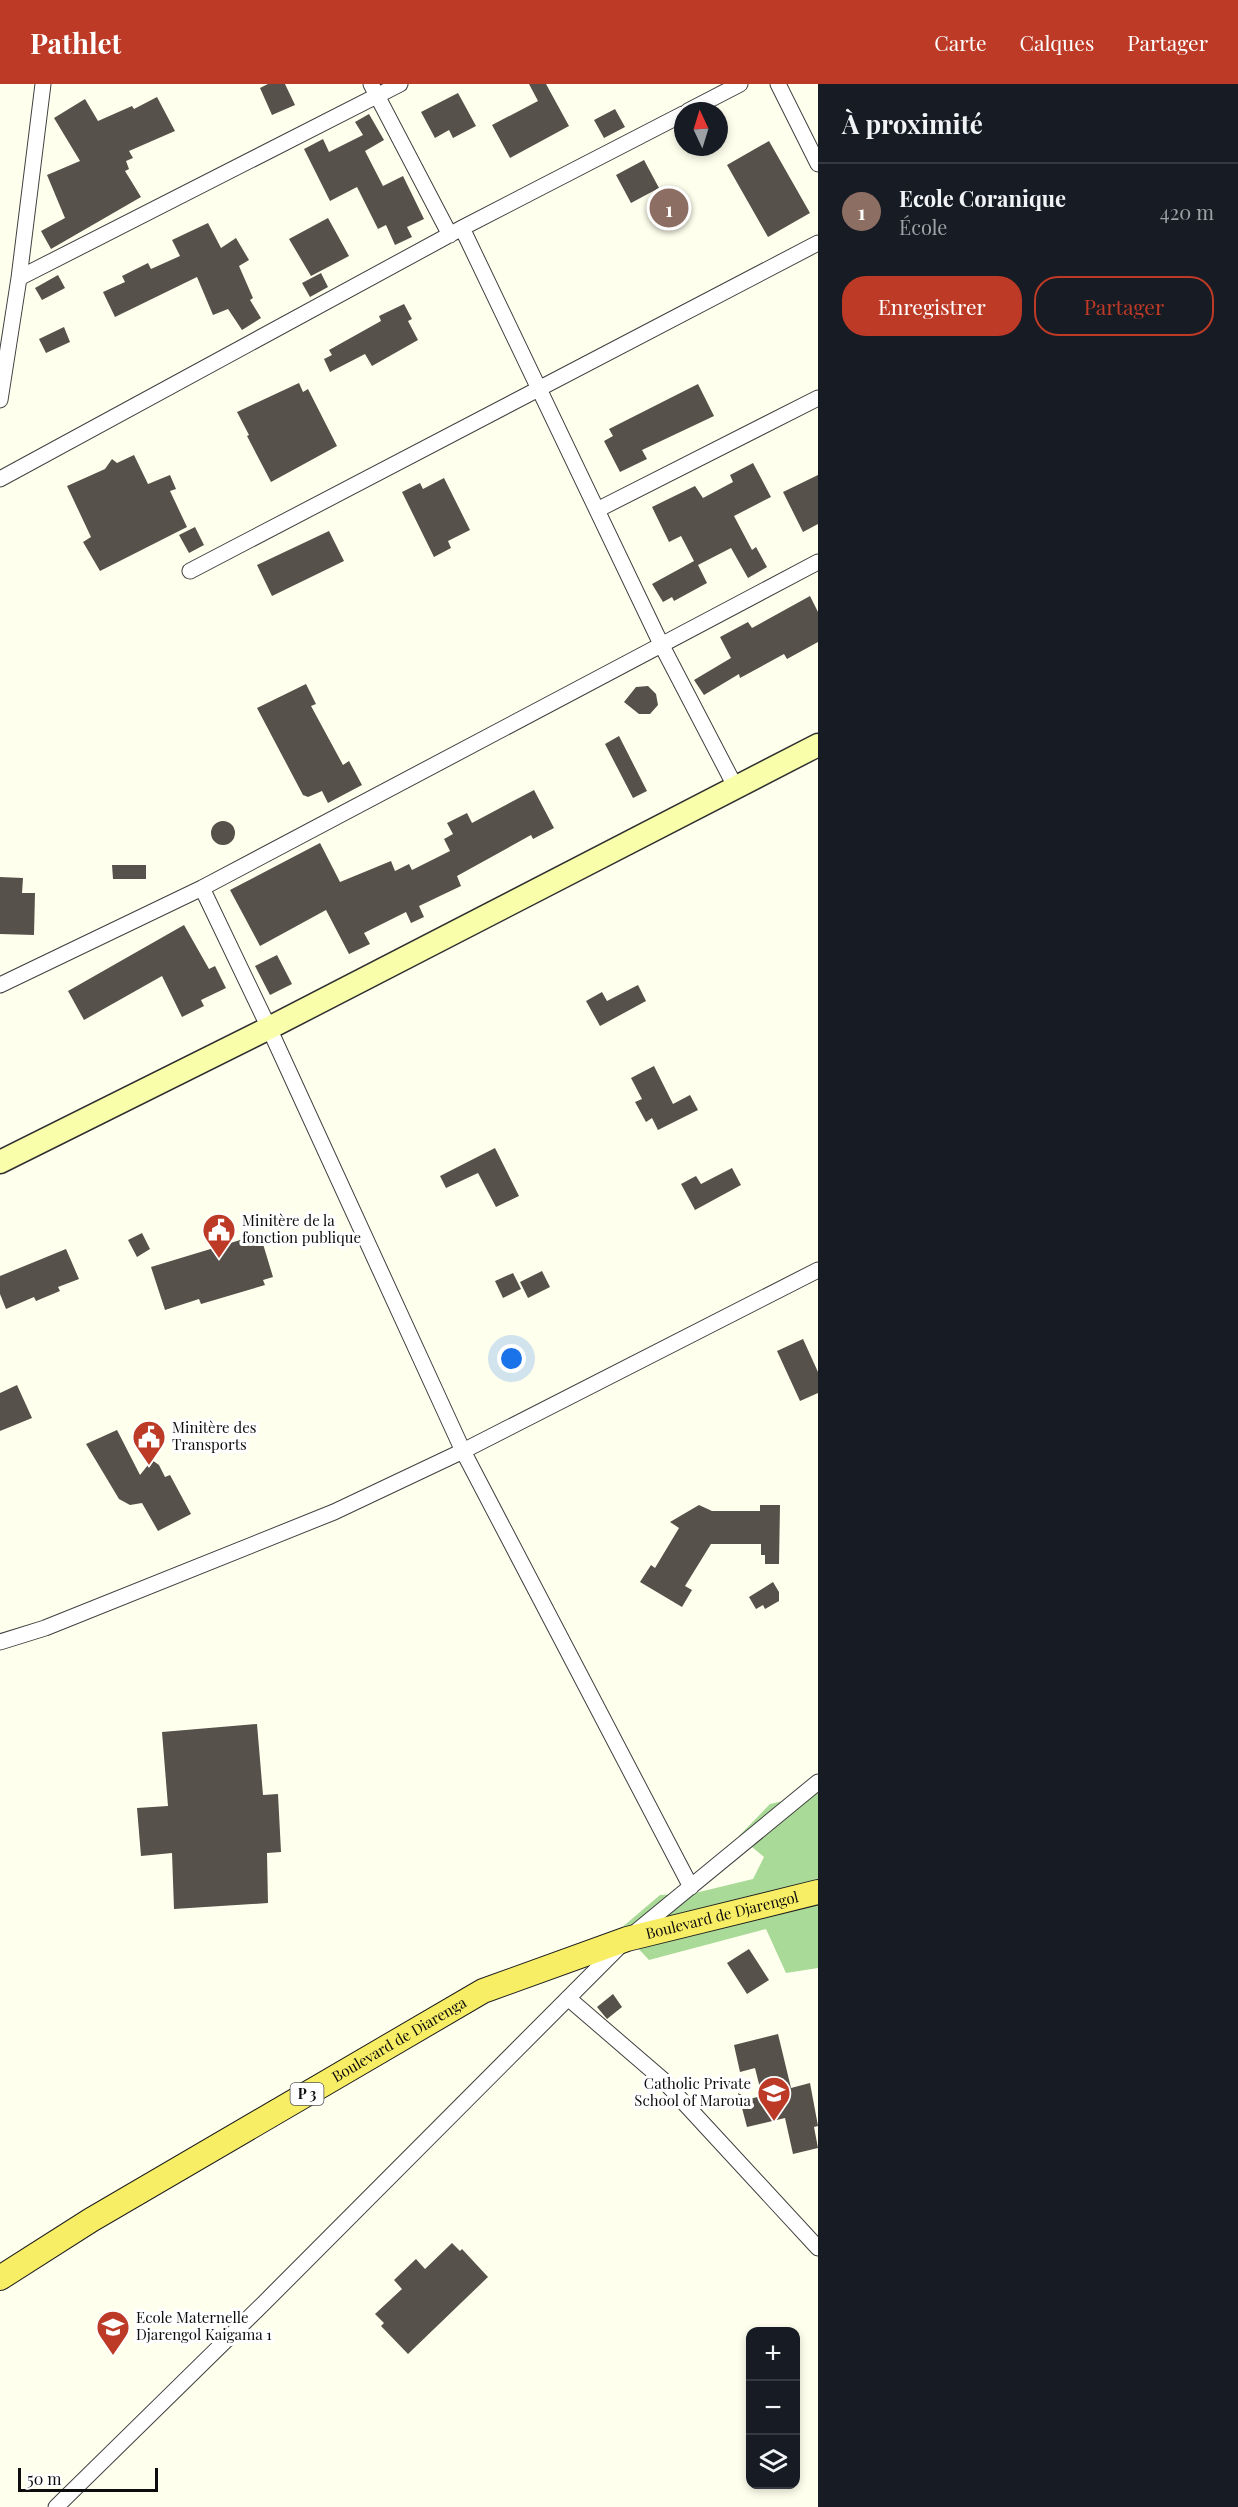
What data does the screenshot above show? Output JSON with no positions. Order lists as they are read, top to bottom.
{
  "streets": {
    "main road": ["Boulevard de Djarengol", "Boulevard de Diarenga", "P 3"]
  },
  "crossings": [
    ["Boulevard de Djarengol", "Boulevard de Diarenga"]
  ],
  "places": {
    "public building": ["Minitère de la fonction publique", "Minitère des Transports"],
    "school or university": ["Catholic Private School of Maroua", "Ecole Maternelle Djarengol Kaigama 1"]
  },
  "scale_bar": "50 m",
  "north": "top",
  "page": {
    "header": "Pathlet",
    "nav": ["Carte", "Calques", "Partager"],
    "heading": "À proximité",
    "list": [
      {
        "mark": "1",
        "name": "Ecole Coranique",
        "note": "École",
        "value": "420 m"
      }
    ],
    "pins": "1",
    "buttons": ["Enregistrer", "Partager"],
    "map_buttons": ["+", "−"],
    "scale": "50 m"
  }
}
